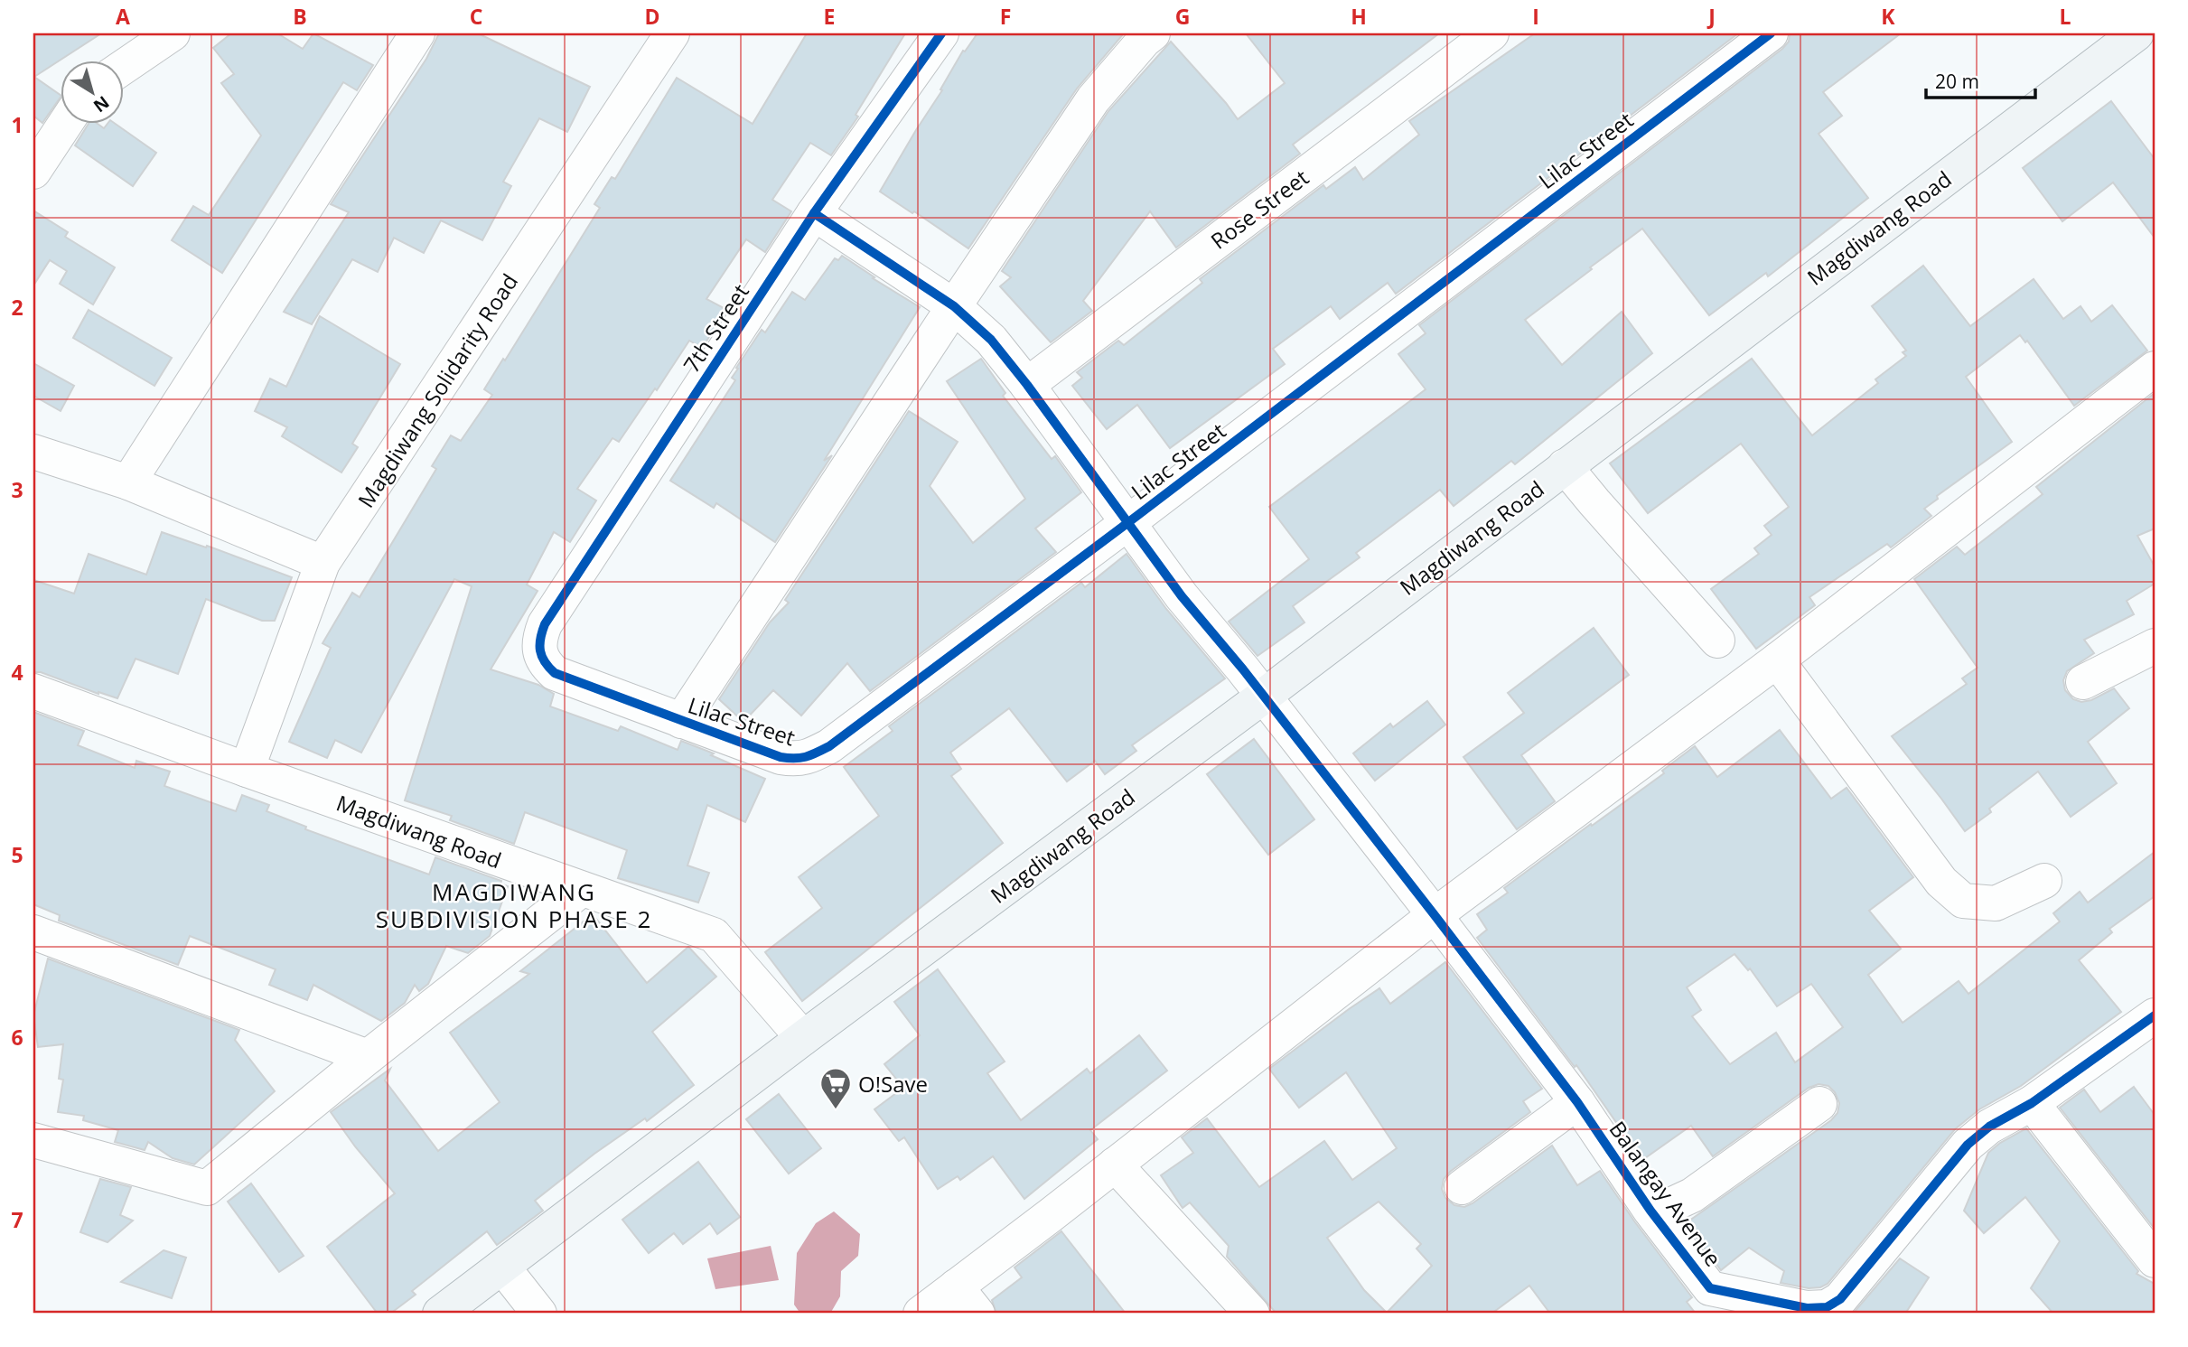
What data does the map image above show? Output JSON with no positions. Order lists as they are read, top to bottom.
{
  "streets": {
    "main road": ["Magdiwang Road"],
    "street": [
      "Lilac Street",
      "Rose Street",
      "7th Street",
      "Magdiwang Solidarity Road",
      "Balangay Avenue"
    ]
  },
  "crossings": [
    ["Lilac Street", "7th Street"],
    ["Lilac Street", "Balangay Avenue"],
    ["Rose Street", "Balangay Avenue"],
    ["Magdiwang Road", "Magdiwang Solidarity Road"],
    ["Magdiwang Road", "Balangay Avenue"],
    ["7th Street", "Balangay Avenue"]
  ],
  "districts": ["MAGDIWANG SUBDIVISION PHASE 2"],
  "places": {
    "supermarket": ["O!Save"]
  },
  "scale_bar": "20 m",
  "north": "bottom right",
  "grid": {
    "columns": [
      "A",
      "B",
      "C",
      "D",
      "E",
      "F",
      "G",
      "H",
      "I",
      "J",
      "K",
      "L"
    ],
    "rows": [
      "1",
      "2",
      "3",
      "4",
      "5",
      "6",
      "7"
    ]
  }
}
